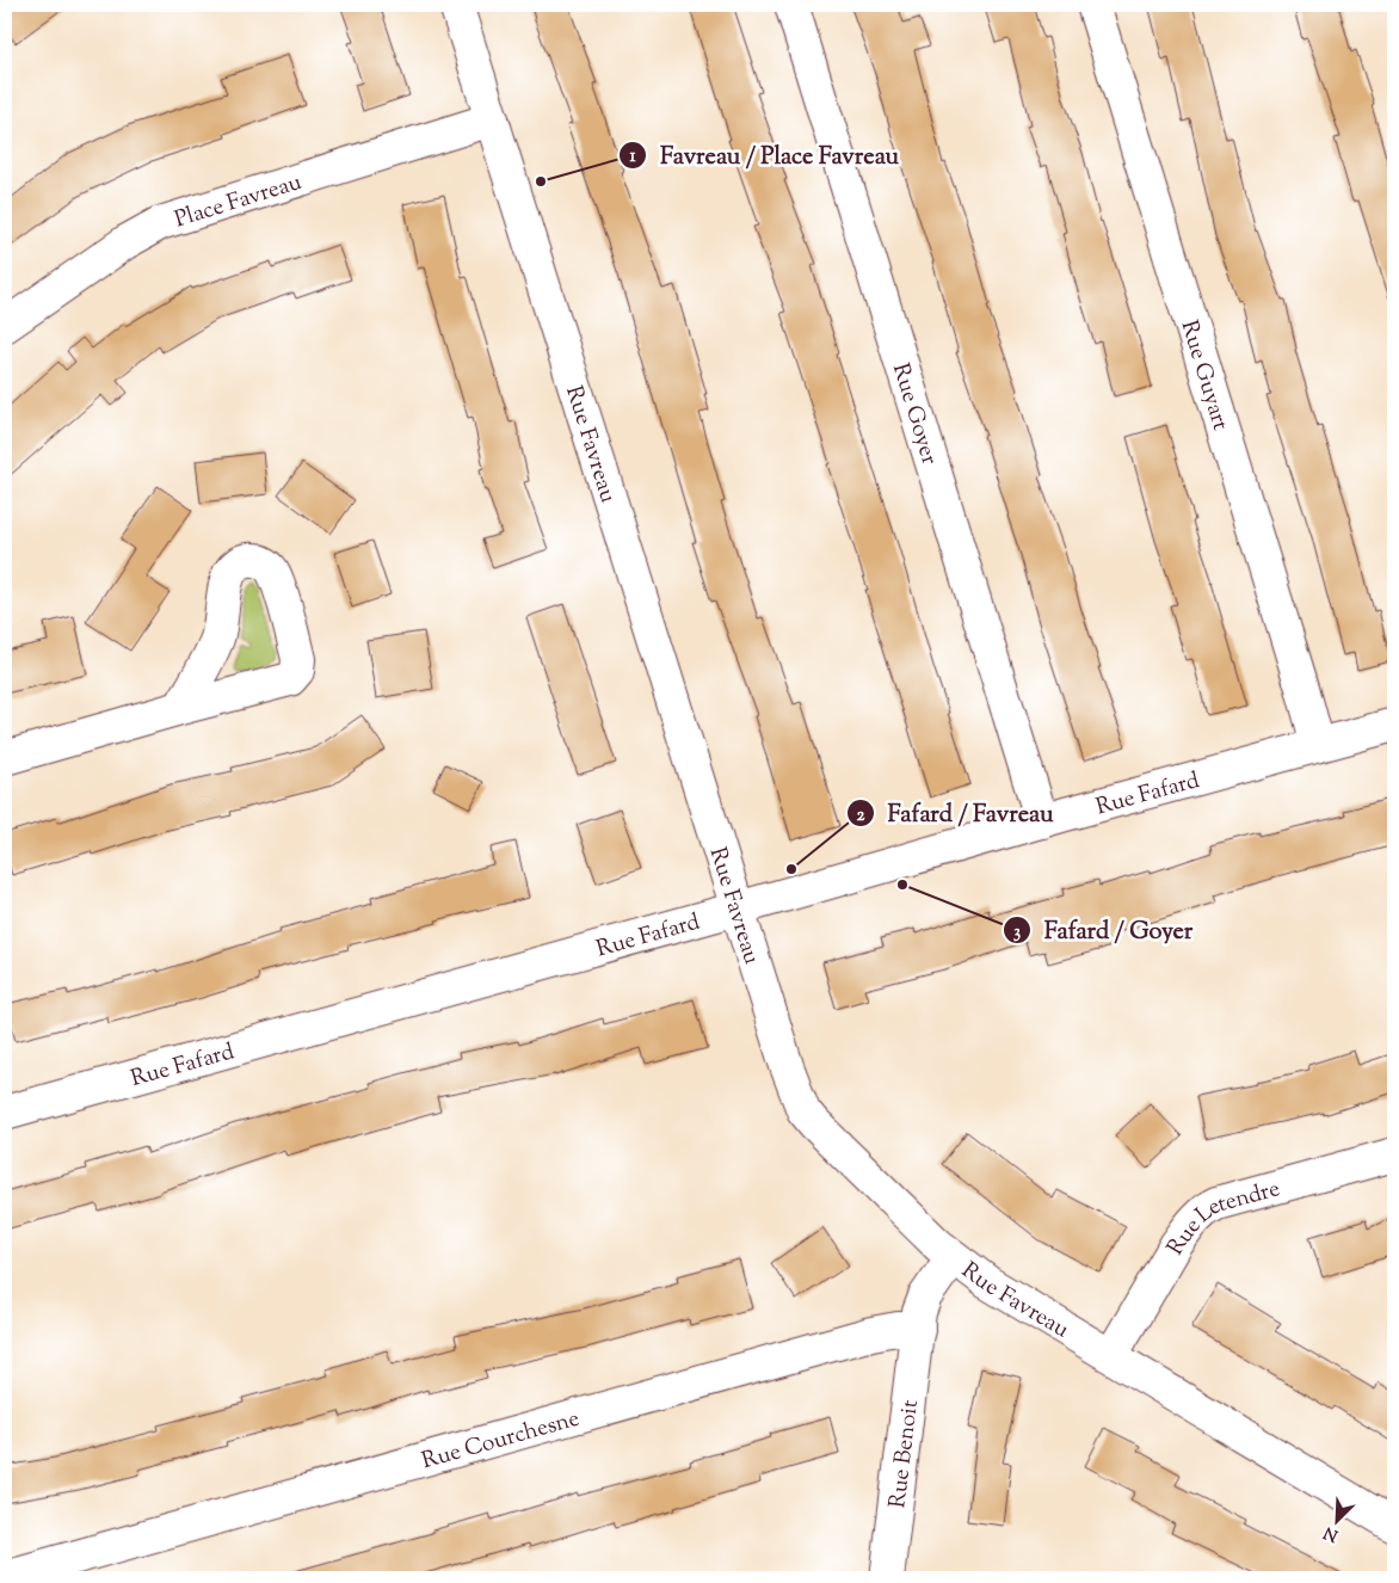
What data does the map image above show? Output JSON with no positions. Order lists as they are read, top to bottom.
{
  "streets": {
    "street": [
      "Place Favreau",
      "Rue Guyart",
      "Rue Goyer",
      "Rue Favreau",
      "Rue Fafard",
      "Rue Letendre",
      "Rue Courchesne",
      "Rue Benoit"
    ]
  },
  "crossings": [
    ["Place Favreau", "Rue Favreau"],
    ["Rue Guyart", "Rue Fafard"],
    ["Rue Goyer", "Rue Fafard"],
    ["Rue Favreau", "Rue Fafard"],
    ["Rue Favreau", "Rue Letendre"],
    ["Rue Courchesne", "Rue Benoit"]
  ],
  "places": ["Favreau / Place Favreau", "Fafard / Favreau", "Fafard / Goyer"],
  "north": "bottom left"
}
